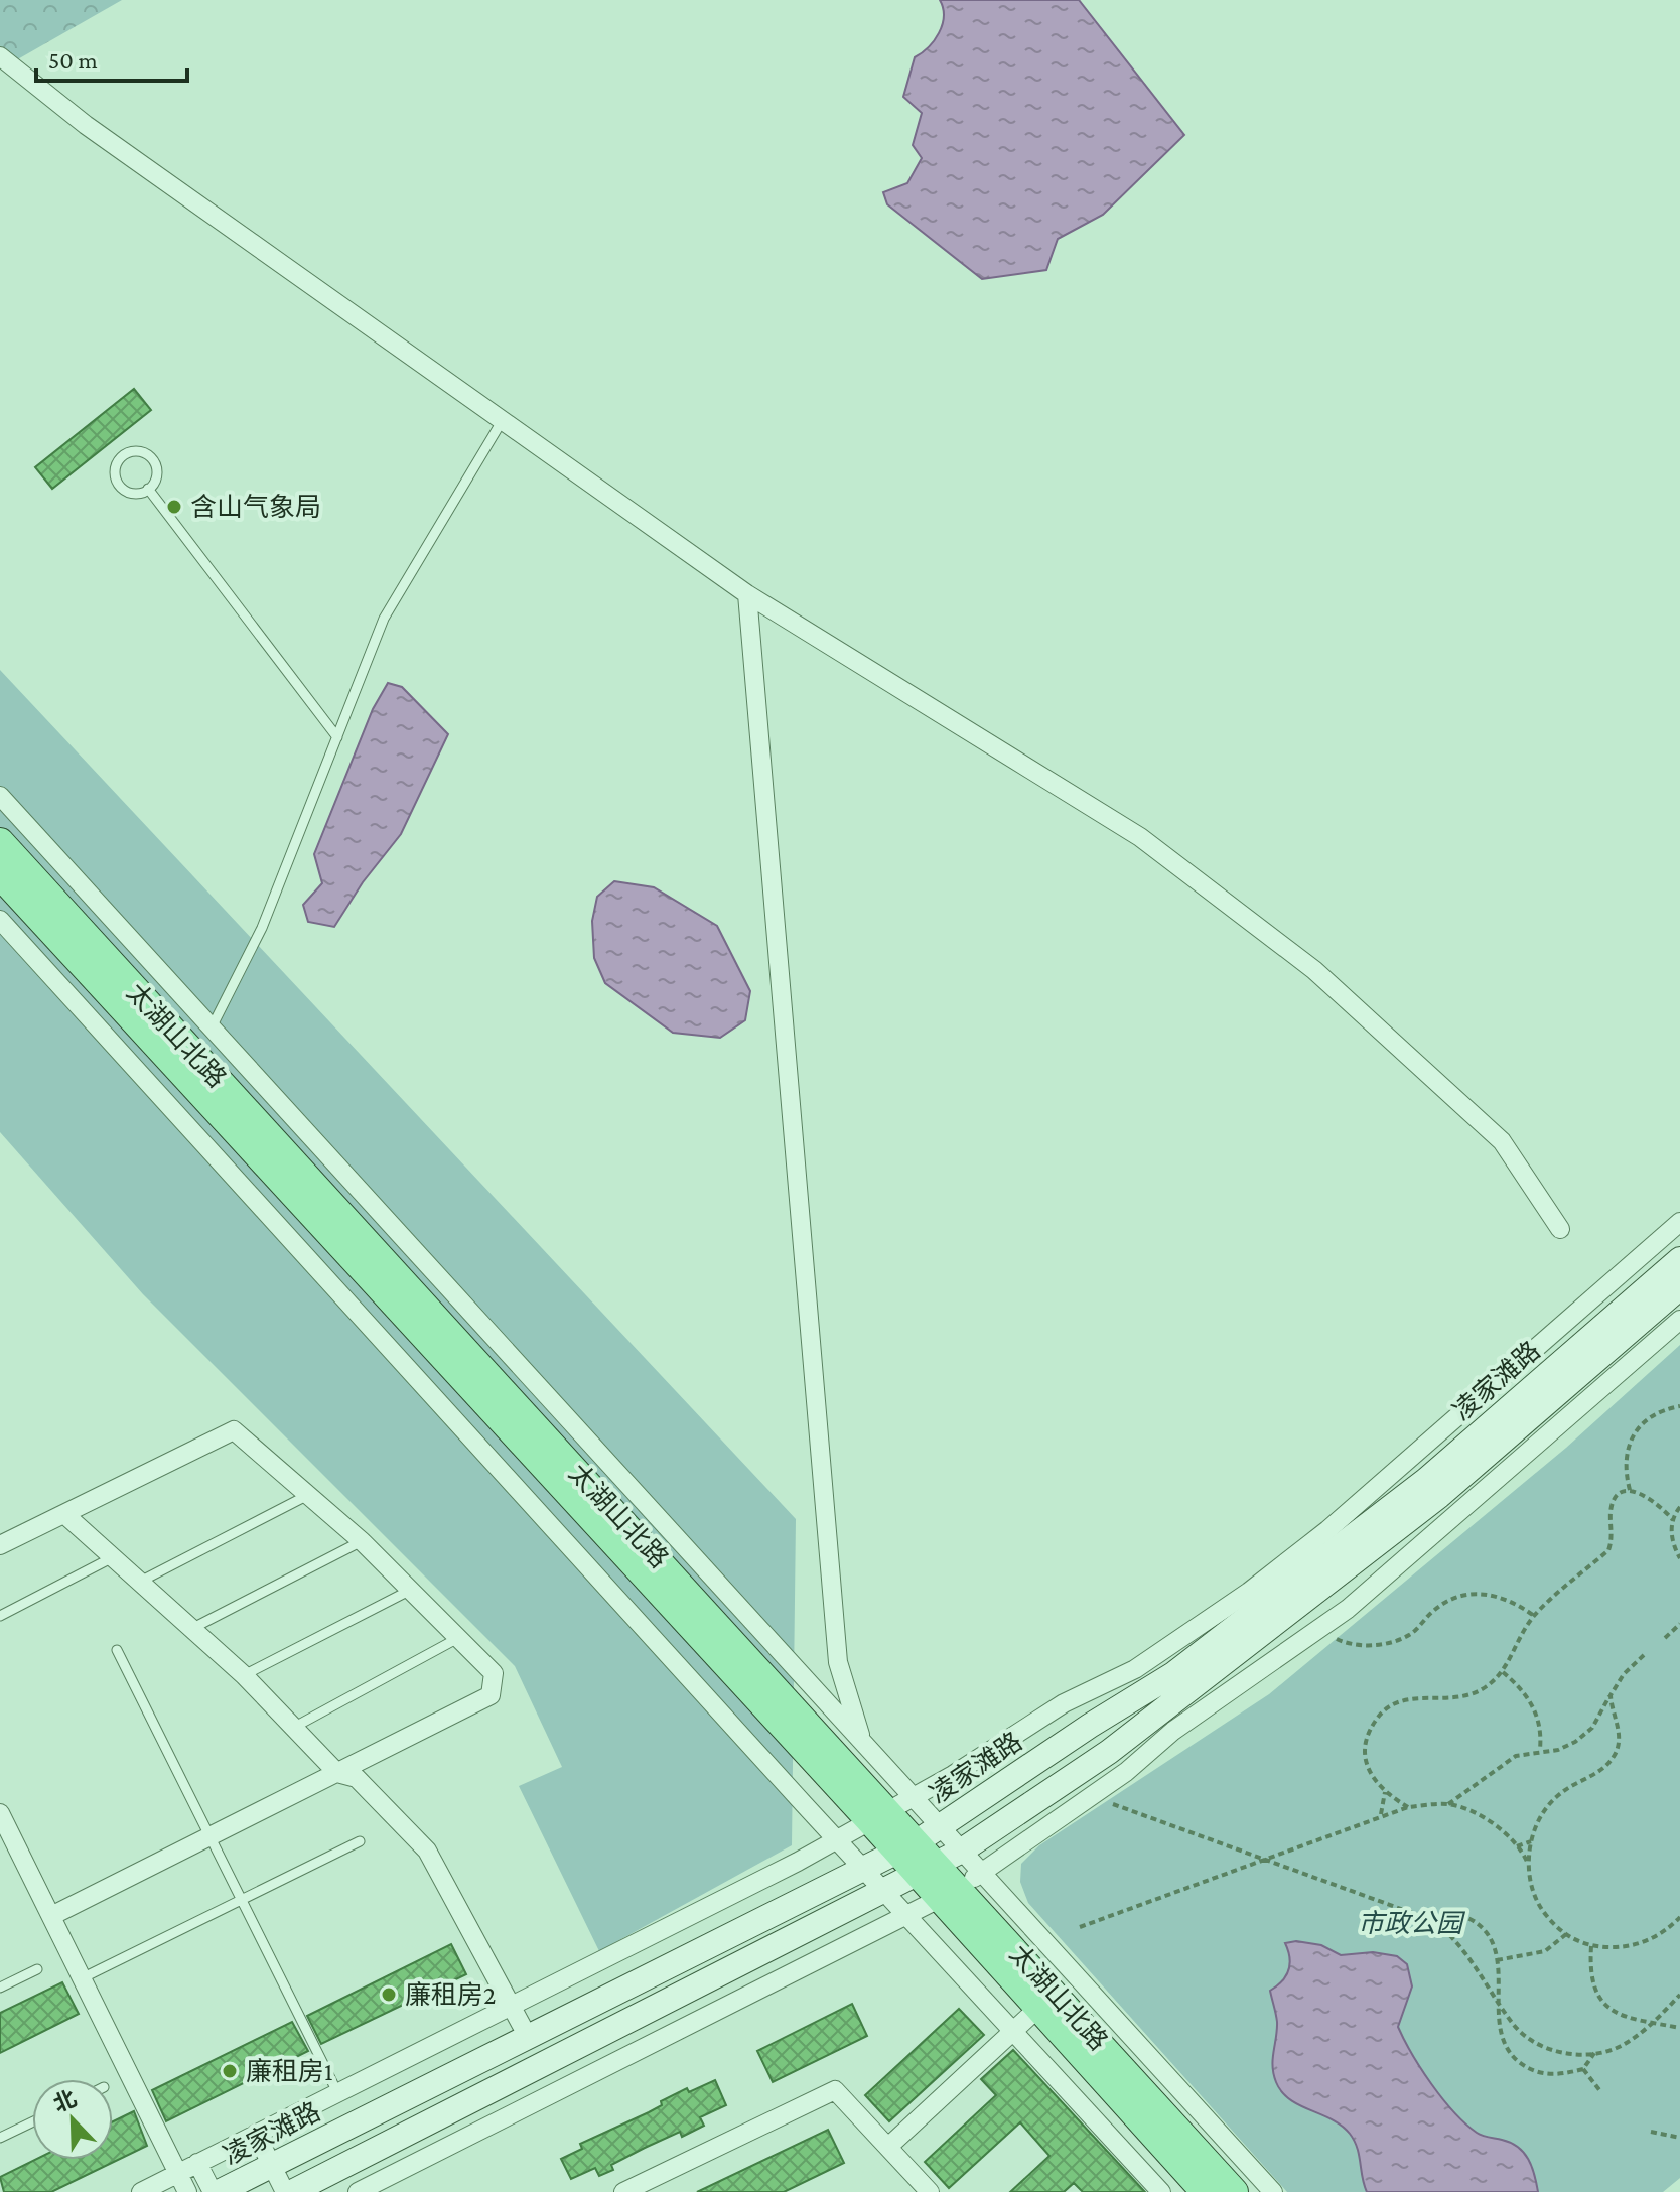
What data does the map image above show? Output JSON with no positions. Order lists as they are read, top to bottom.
{
  "streets": {
    "main road": ["太湖山北路", "凌家滩路"]
  },
  "crossings": [
    ["太湖山北路", "凌家滩路"]
  ],
  "parks": ["市政公园"],
  "places": ["含山气象局", "廉租房2", "廉租房1"],
  "scale_bar": "50 m",
  "north": "top left"
}
